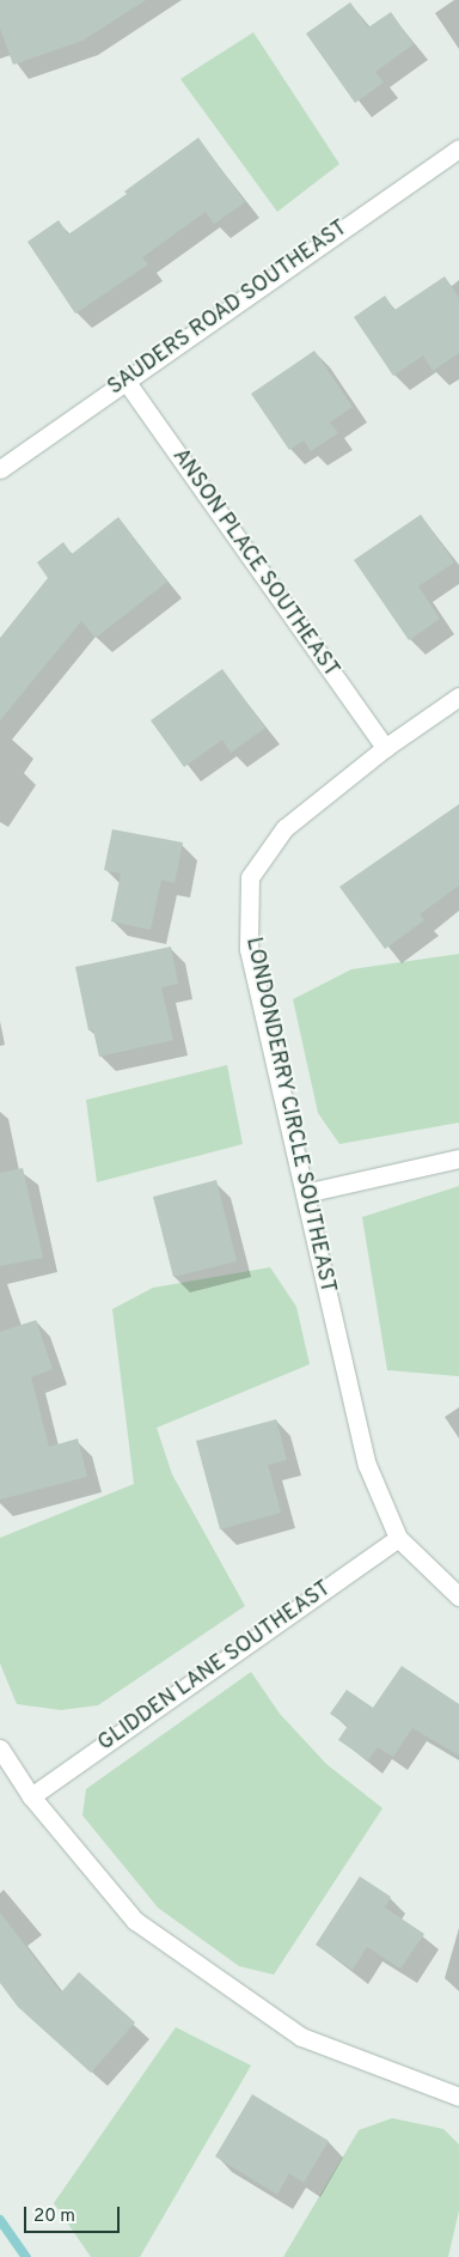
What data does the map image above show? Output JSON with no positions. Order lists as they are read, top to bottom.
{
  "streets": {
    "street": [
      "SAUDERS ROAD SOUTHEAST",
      "ANSON PLACE SOUTHEAST",
      "LONDONDERRY CIRCLE SOUTHEAST",
      "GLIDDEN LANE SOUTHEAST"
    ]
  },
  "crossings": [
    ["SAUDERS ROAD SOUTHEAST", "ANSON PLACE SOUTHEAST"],
    ["ANSON PLACE SOUTHEAST", "LONDONDERRY CIRCLE SOUTHEAST"],
    ["LONDONDERRY CIRCLE SOUTHEAST", "GLIDDEN LANE SOUTHEAST"]
  ],
  "scale_bar": "20 m"
}
